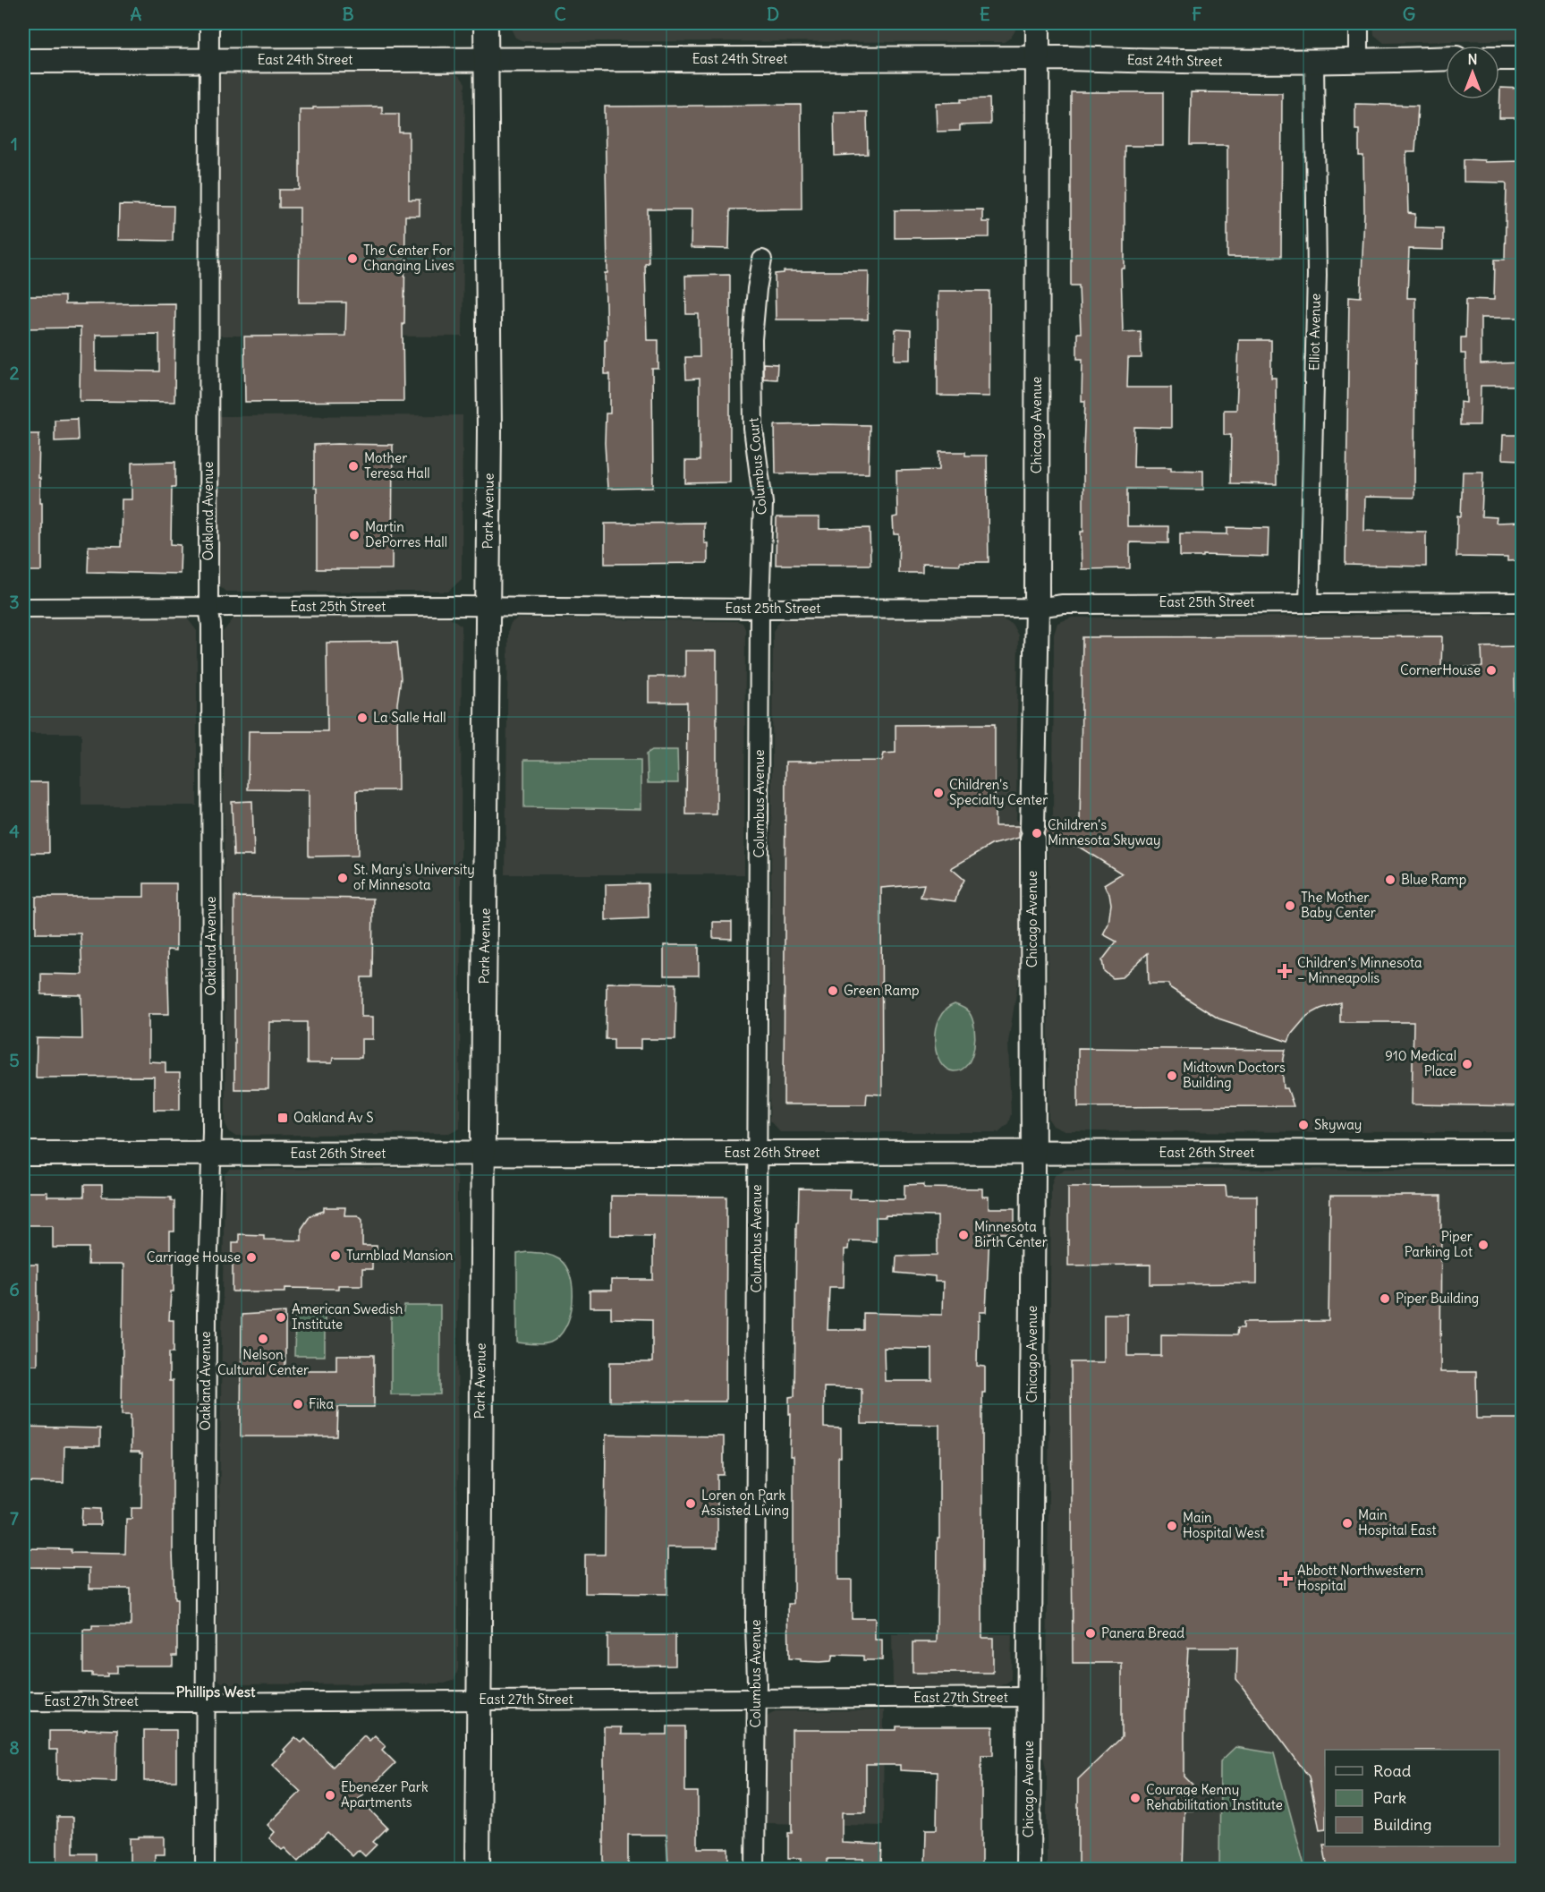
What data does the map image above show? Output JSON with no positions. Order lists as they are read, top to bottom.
{
  "streets": {
    "street": [
      "East 24th Street",
      "Elliot Avenue",
      "Chicago Avenue",
      "Columbus Court",
      "Oakland Avenue",
      "Park Avenue",
      "East 25th Street",
      "Columbus Avenue",
      "East 26th Street",
      "East 27th Street"
    ]
  },
  "crossings": [
    ["East 24th Street", "Elliot Avenue"],
    ["East 24th Street", "Chicago Avenue"],
    ["East 24th Street", "Oakland Avenue"],
    ["East 24th Street", "Park Avenue"],
    ["Elliot Avenue", "East 25th Street"],
    ["Chicago Avenue", "East 25th Street"],
    ["Chicago Avenue", "East 26th Street"],
    ["Chicago Avenue", "East 27th Street"],
    ["Columbus Court", "East 25th Street"],
    ["Columbus Court", "Columbus Avenue"],
    ["Oakland Avenue", "East 25th Street"],
    ["Oakland Avenue", "East 26th Street"],
    ["Oakland Avenue", "East 27th Street"],
    ["Park Avenue", "East 25th Street"],
    ["Park Avenue", "East 26th Street"],
    ["Park Avenue", "East 27th Street"],
    ["East 25th Street", "Columbus Avenue"],
    ["Columbus Avenue", "East 26th Street"],
    ["Columbus Avenue", "East 27th Street"]
  ],
  "districts": ["Phillips West"],
  "places": {
    "other": [
      "The Center For Changing Lives",
      "Mother Teresa Hall",
      "Martin DePorres Hall",
      "CornerHouse",
      "La Salle Hall",
      "Children's Specialty Center",
      "Children's Minnesota Skyway",
      "St. Mary's University of Minnesota",
      "Blue Ramp",
      "The Mother Baby Center",
      "Green Ramp",
      "910 Medical Place",
      "Midtown Doctors Building",
      "Skyway",
      "Minnesota Birth Center",
      "Piper Parking Lot",
      "Turnblad Mansion",
      "Carriage House",
      "Piper Building",
      "American Swedish Institute",
      "Nelson Cultural Center",
      "Fika",
      "Loren on Park Assisted Living",
      "Main Hospital East",
      "Main Hospital West",
      "Panera Bread",
      "Ebenezer Park Apartments",
      "Courage Kenny Rehabilitation Institute"
    ],
    "health": ["Children’s Minnesota – Minneapolis", "Abbott Northwestern Hospital"],
    "transit": ["Oakland Av S"]
  },
  "legend": ["Road", "Park", "Building"],
  "north": "top",
  "grid": {
    "columns": [
      "A",
      "B",
      "C",
      "D",
      "E",
      "F",
      "G"
    ],
    "rows": [
      "1",
      "2",
      "3",
      "4",
      "5",
      "6",
      "7",
      "8"
    ]
  }
}
